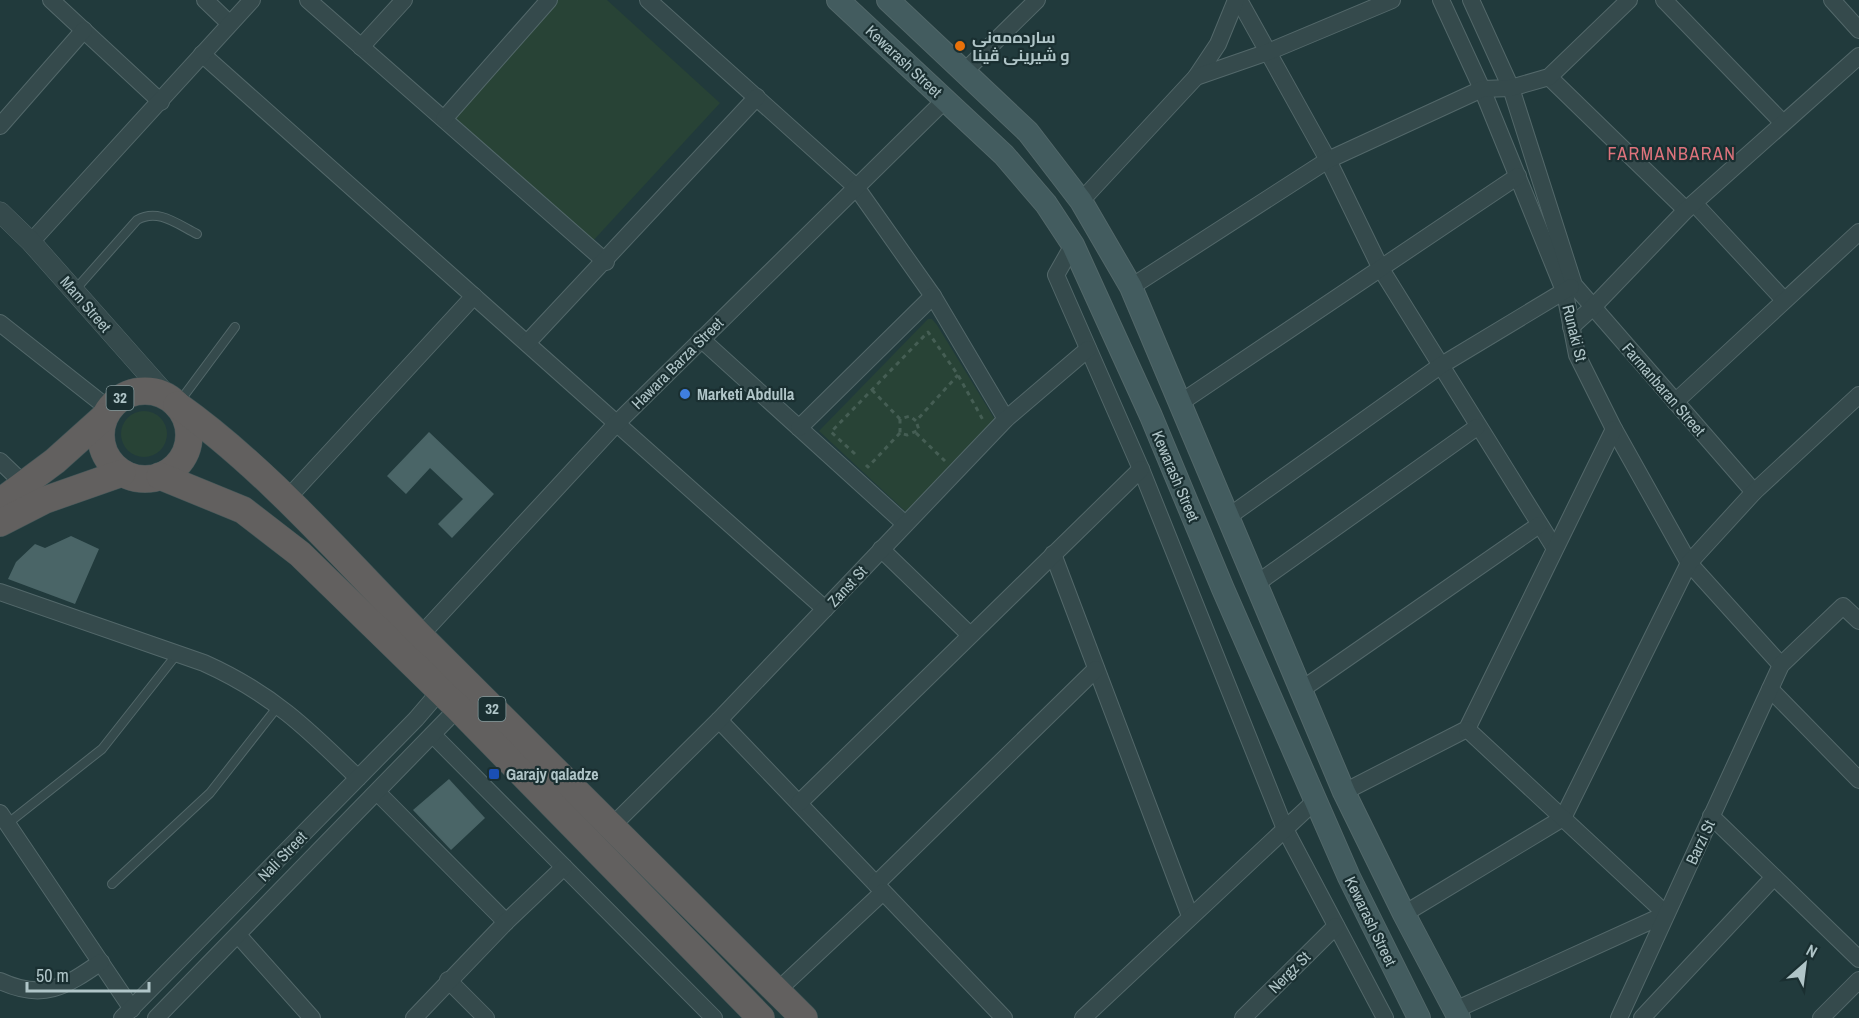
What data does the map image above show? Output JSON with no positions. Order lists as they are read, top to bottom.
{
  "streets": {
    "highway": ["32"],
    "main road": ["Kewarash Street"],
    "street": [
      "Mam Street",
      "Runaki St",
      "Hawara Barza Street",
      "Farmanbaran Street",
      "Zanst St",
      "Barzi St",
      "Nali Street",
      "Nergz St"
    ]
  },
  "crossings": [
    ["Kewarash Street", "Hawara Barza Street"],
    ["Mam Street", "32"],
    ["Runaki St", "Farmanbaran Street"],
    ["Runaki St", "Barzi St"],
    ["Hawara Barza Street", "32"],
    ["32", "Zanst St"],
    ["32", "Nali Street"]
  ],
  "districts": ["FARMANBARAN"],
  "places": {
    "other": ["سارده‌مه‌نی و شیرینی ڤینا", "Marketi Abdulla"],
    "transit": ["Garajy qaladze"]
  },
  "scale_bar": "50 m",
  "north": "top right"
}
